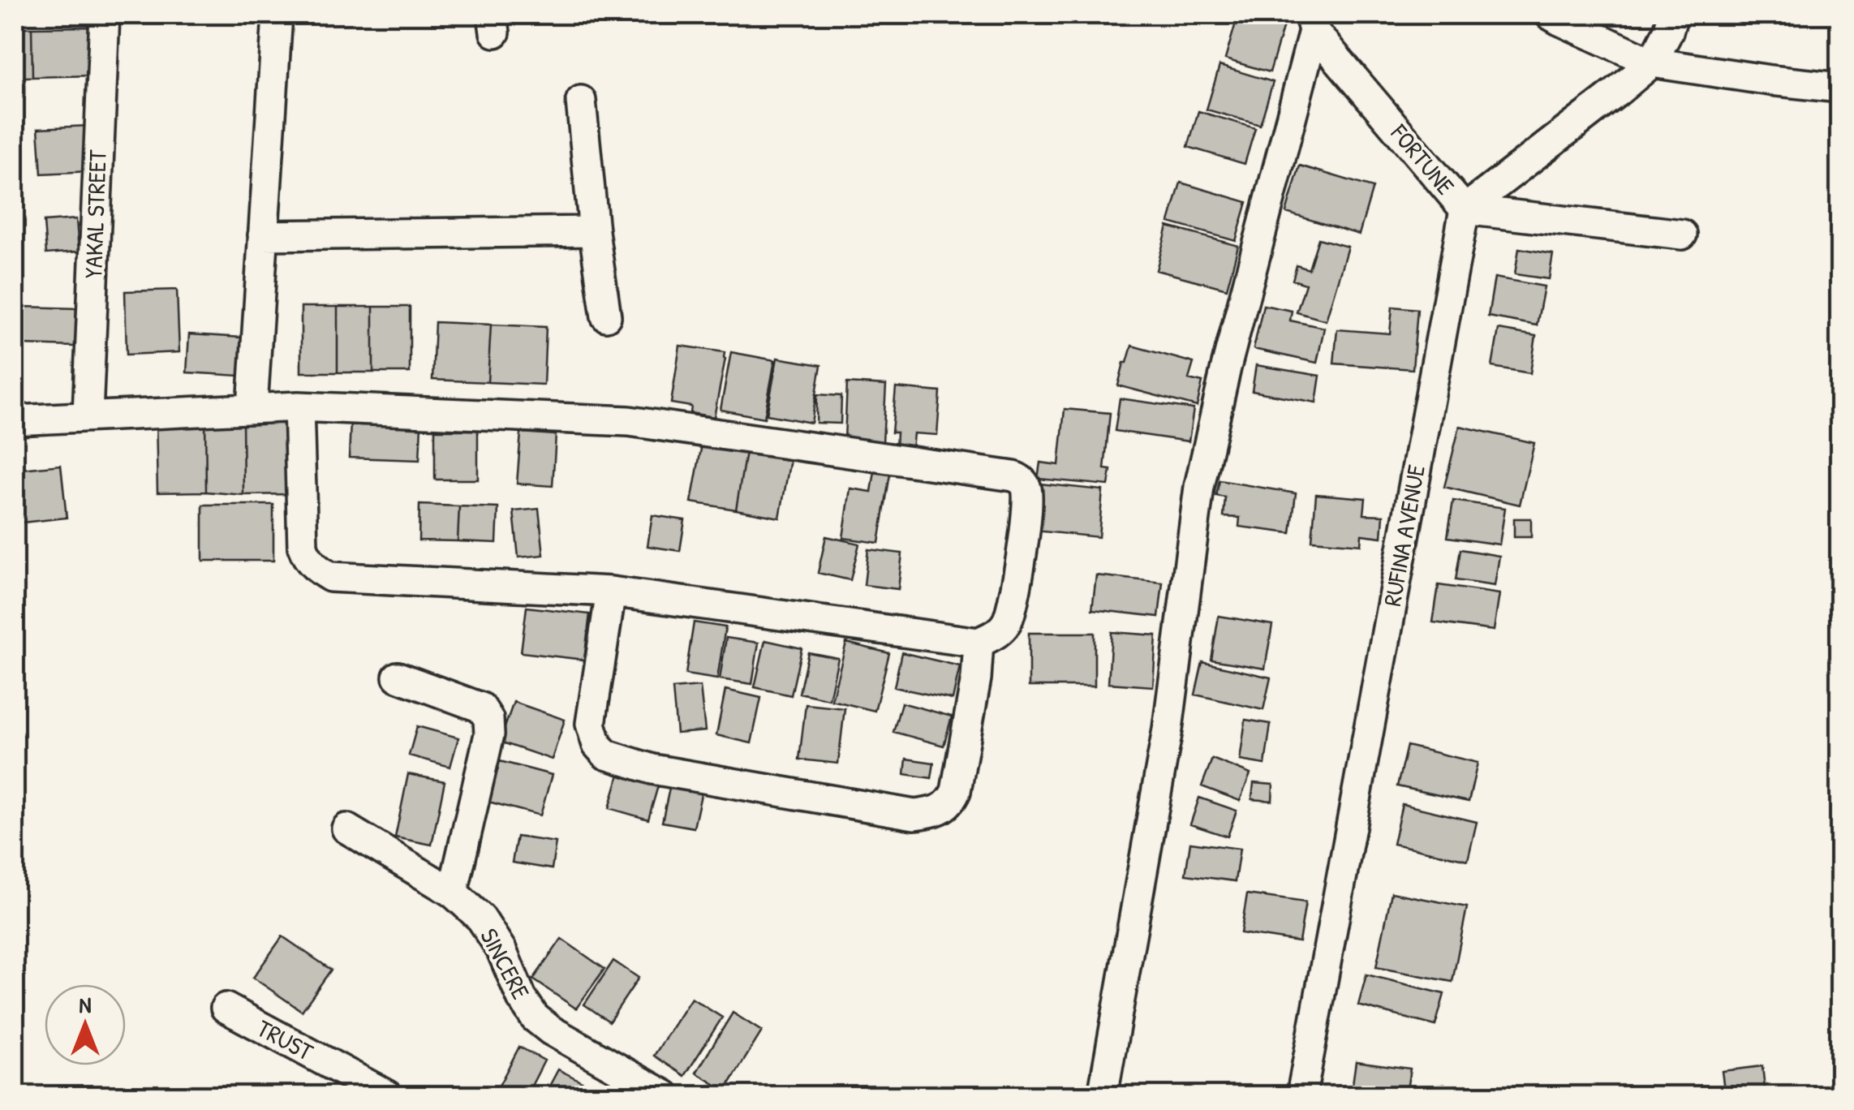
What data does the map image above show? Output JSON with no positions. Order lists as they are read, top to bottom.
{
  "streets": {
    "street": [
      "FORTUNE",
      "YAKAL STREET",
      "RUFINA AVENUE",
      "SINCERE",
      "TRUST"
    ]
  },
  "crossings": [
    ["FORTUNE", "RUFINA AVENUE"]
  ],
  "north": "top"
}
